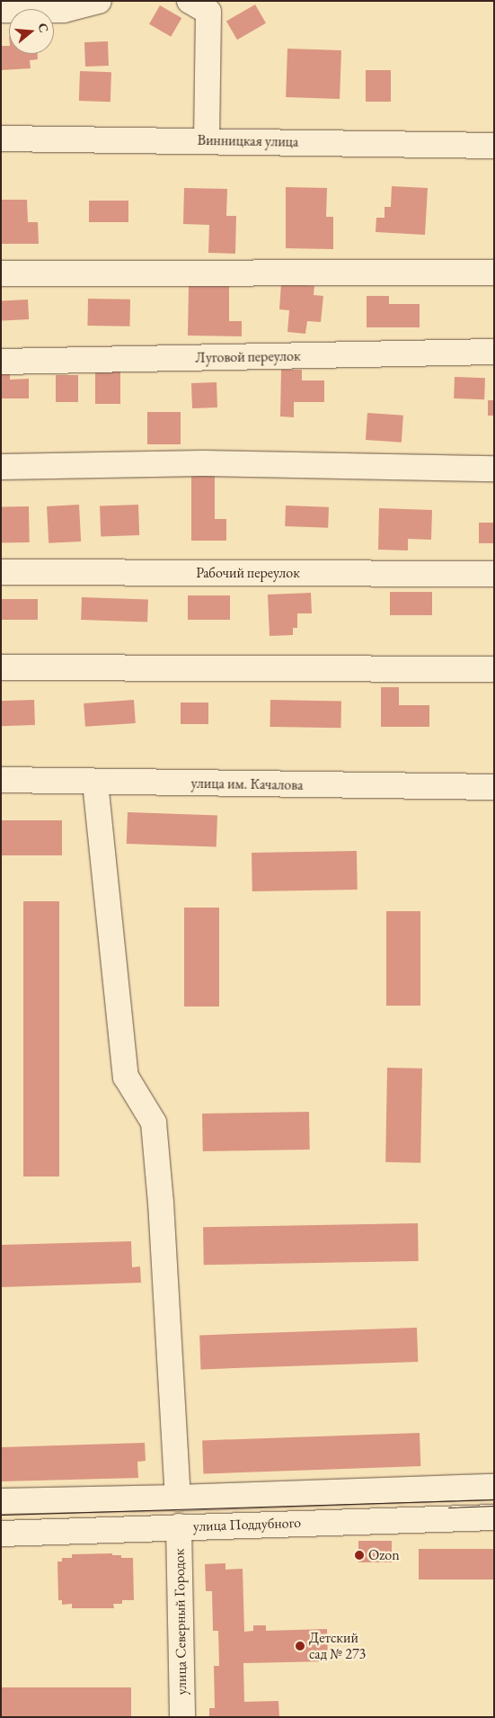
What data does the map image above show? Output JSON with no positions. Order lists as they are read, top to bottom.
{
  "streets": {
    "street": [
      "Винницкая улица",
      "Луговой переулок",
      "Рабочий переулок",
      "улица им. Качалова",
      "улица Поддубного",
      "улица Северный Городок"
    ]
  },
  "crossings": [
    ["улица Поддубного", "улица Северный Городок"]
  ],
  "places": ["Ozon", "Детский сад № 273"],
  "north": "right"
}
